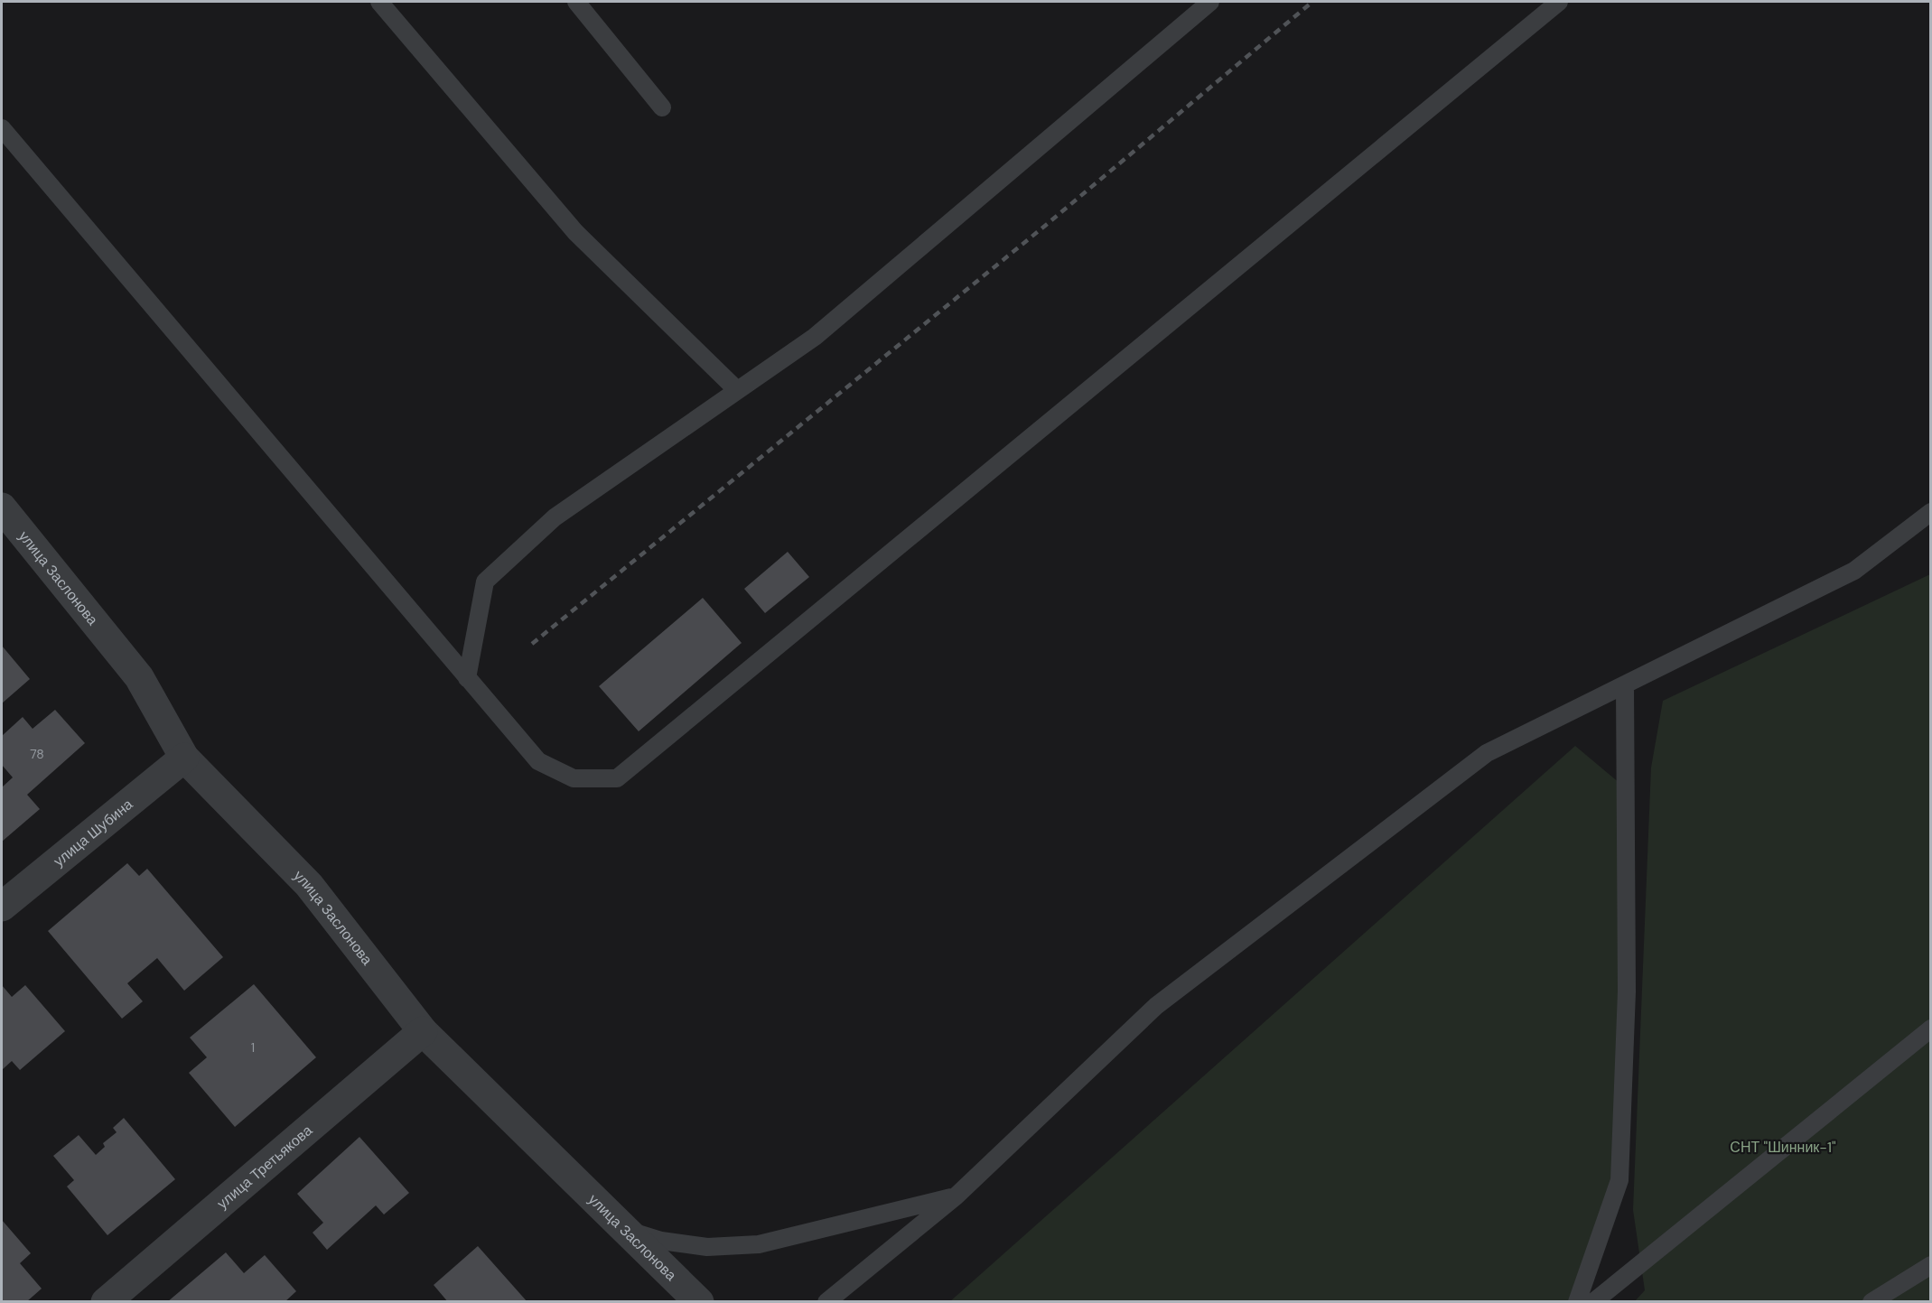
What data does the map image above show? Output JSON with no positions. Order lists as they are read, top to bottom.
{
  "streets": {
    "street": ["улица Заслонова", "улица Шубина", "улица Третьякова"]
  },
  "crossings": [
    ["улица Заслонова", "улица Шубина"],
    ["улица Заслонова", "улица Третьякова"]
  ],
  "parks": ["СНТ \"Шинник-1\""],
  "house_numbers": ["78", "1"]
}
